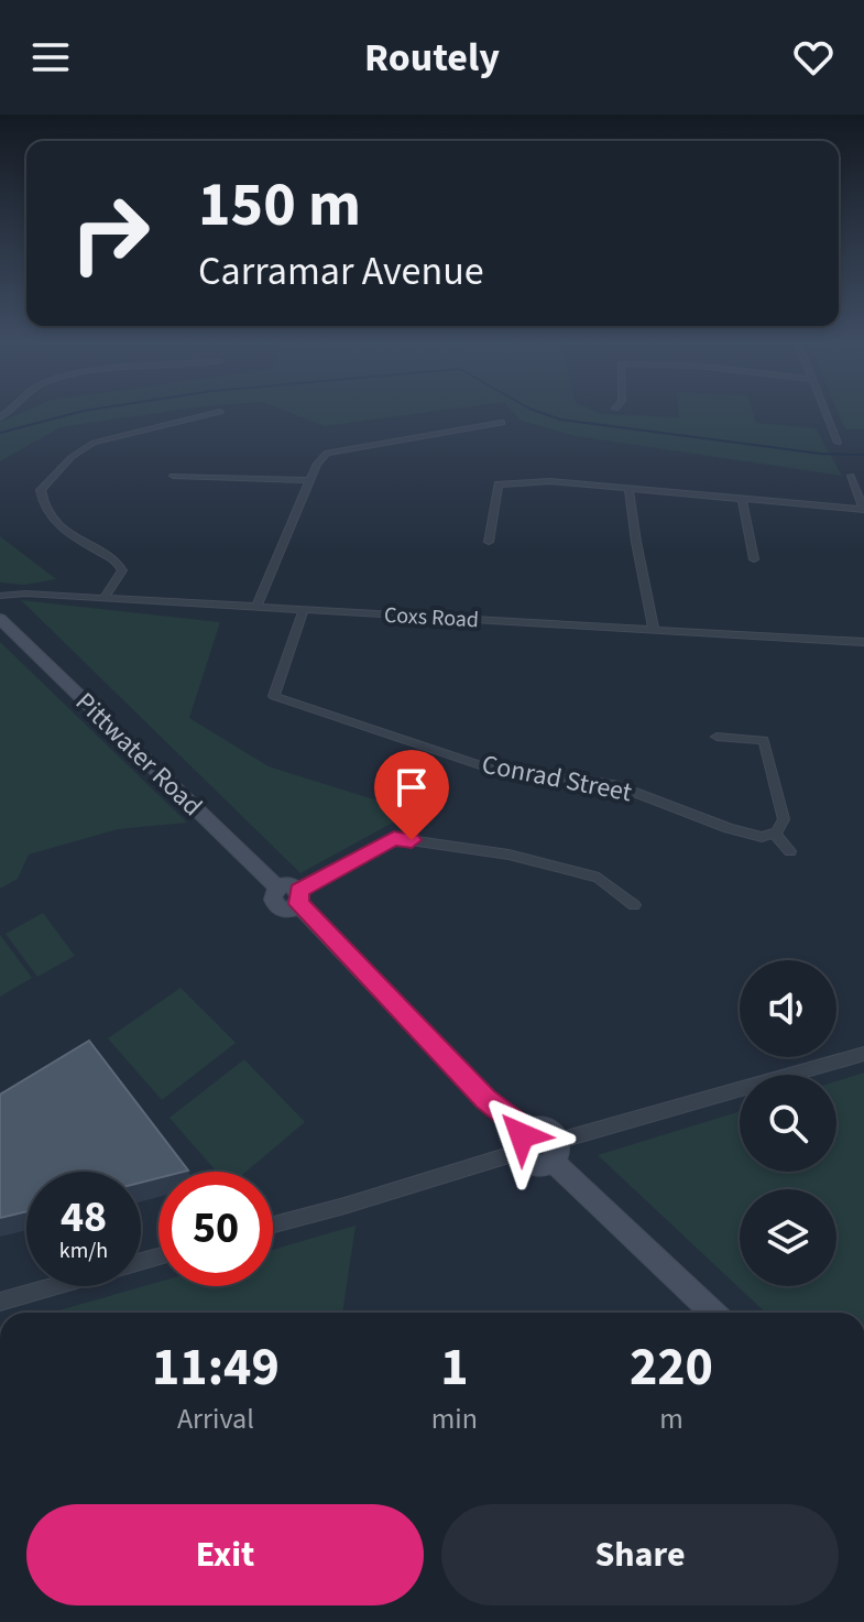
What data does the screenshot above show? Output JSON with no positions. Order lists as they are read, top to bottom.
{
  "streets": {
    "main road": ["Pittwater Road"],
    "street": ["Coxs Road", "Conrad Street"]
  },
  "crossings": [
    ["Coxs Road", "Conrad Street"]
  ],
  "page": {
    "header": "Routely",
    "turn": ["150 m", "Carramar Avenue"],
    "speed": "48 km/h",
    "limit": "50",
    "eta": [
      "11:49",
      "Arrival",
      "1",
      "min",
      "220",
      "m"
    ],
    "buttons": ["Exit", "Share"]
  }
}
